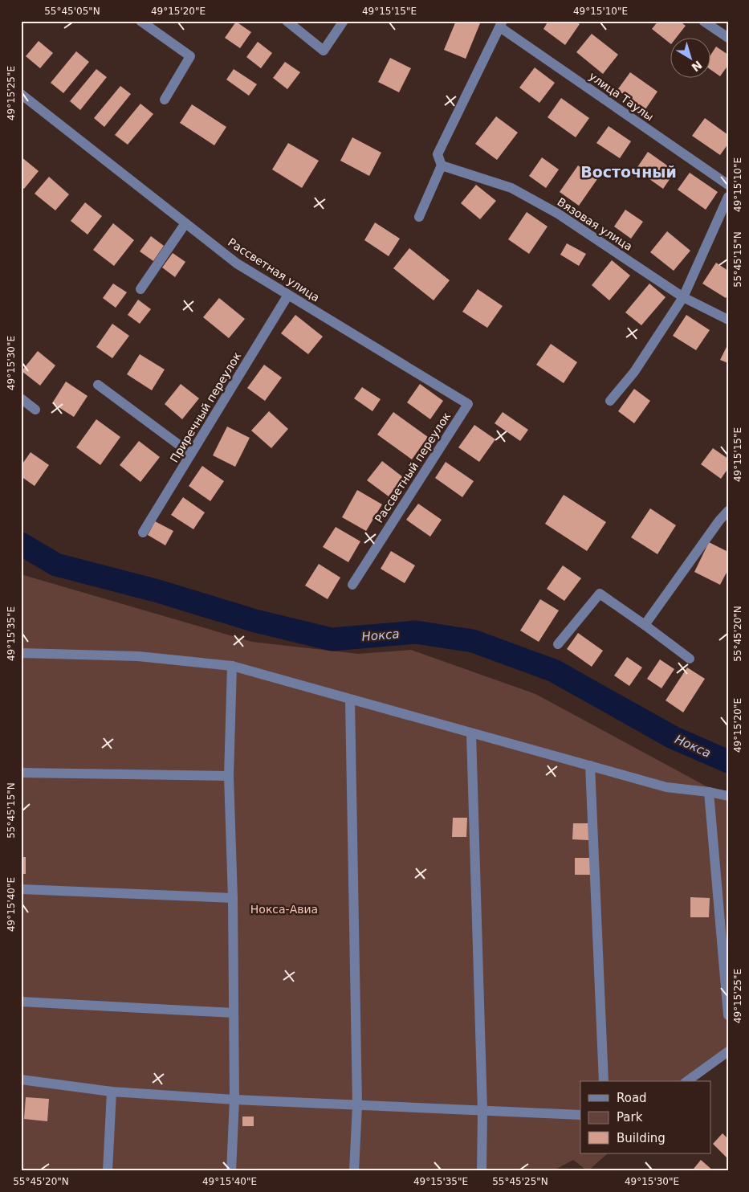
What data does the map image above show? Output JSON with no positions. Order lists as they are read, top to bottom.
{
  "streets": {
    "street": [
      "улица Таулы",
      "Вязовая улица",
      "Рассветная улица",
      "Приречный переулок",
      "Рассветный переулок"
    ]
  },
  "crossings": [
    ["Рассветная улица", "Приречный переулок"],
    ["Рассветная улица", "Рассветный переулок"]
  ],
  "districts": ["Восточный"],
  "water": ["Нокса"],
  "parks": ["Нокса-Авиа"],
  "legend": ["Road", "Park", "Building"],
  "north": "bottom right",
  "coordinates": [
    "55°45'05\"N",
    "49°15'20\"E",
    "49°15'15\"E",
    "49°15'10\"E",
    "49°15'25\"E",
    "55°45'15\"N",
    "49°15'30\"E",
    "49°15'35\"E",
    "55°45'20\"N",
    "49°15'40\"E",
    "55°45'25\"N"
  ]
}
